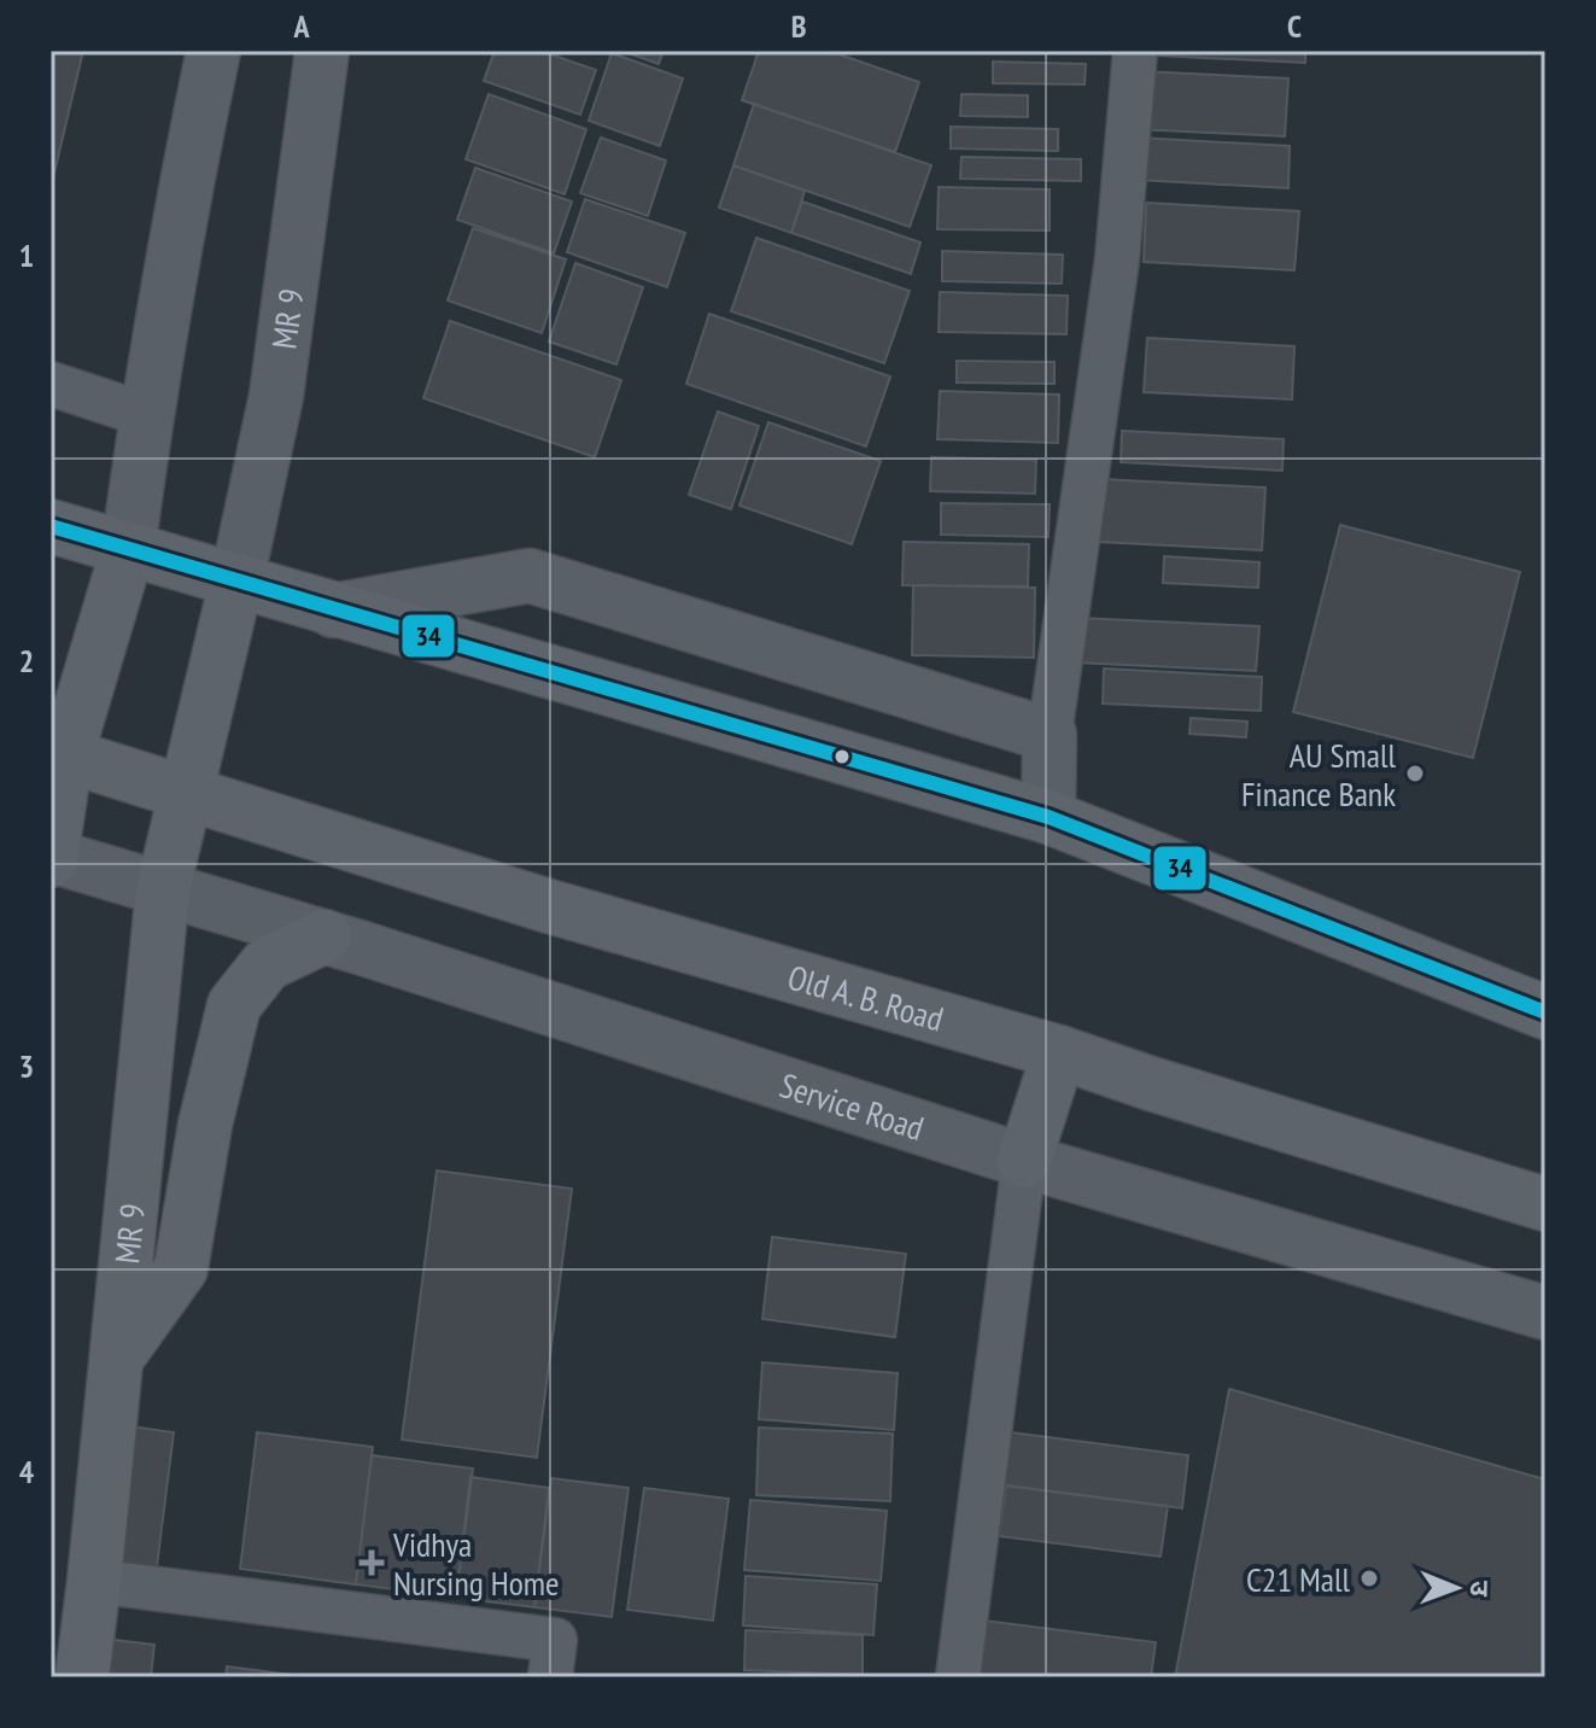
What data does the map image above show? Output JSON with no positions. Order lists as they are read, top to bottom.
{
  "streets": {
    "main road": ["MR 9", "Old A. B. Road"],
    "street": ["Service Road"]
  },
  "crossings": [
    ["MR 9", "Old A. B. Road"],
    ["MR 9", "Service Road"]
  ],
  "places": {
    "other": ["AU Small Finance Bank", "C21 Mall"],
    "health": ["Vidhya Nursing Home"]
  },
  "lines": ["transit line 34"],
  "north": "right",
  "grid": {
    "columns": ["A", "B", "C"],
    "rows": [
      "1",
      "2",
      "3",
      "4"
    ]
  }
}
